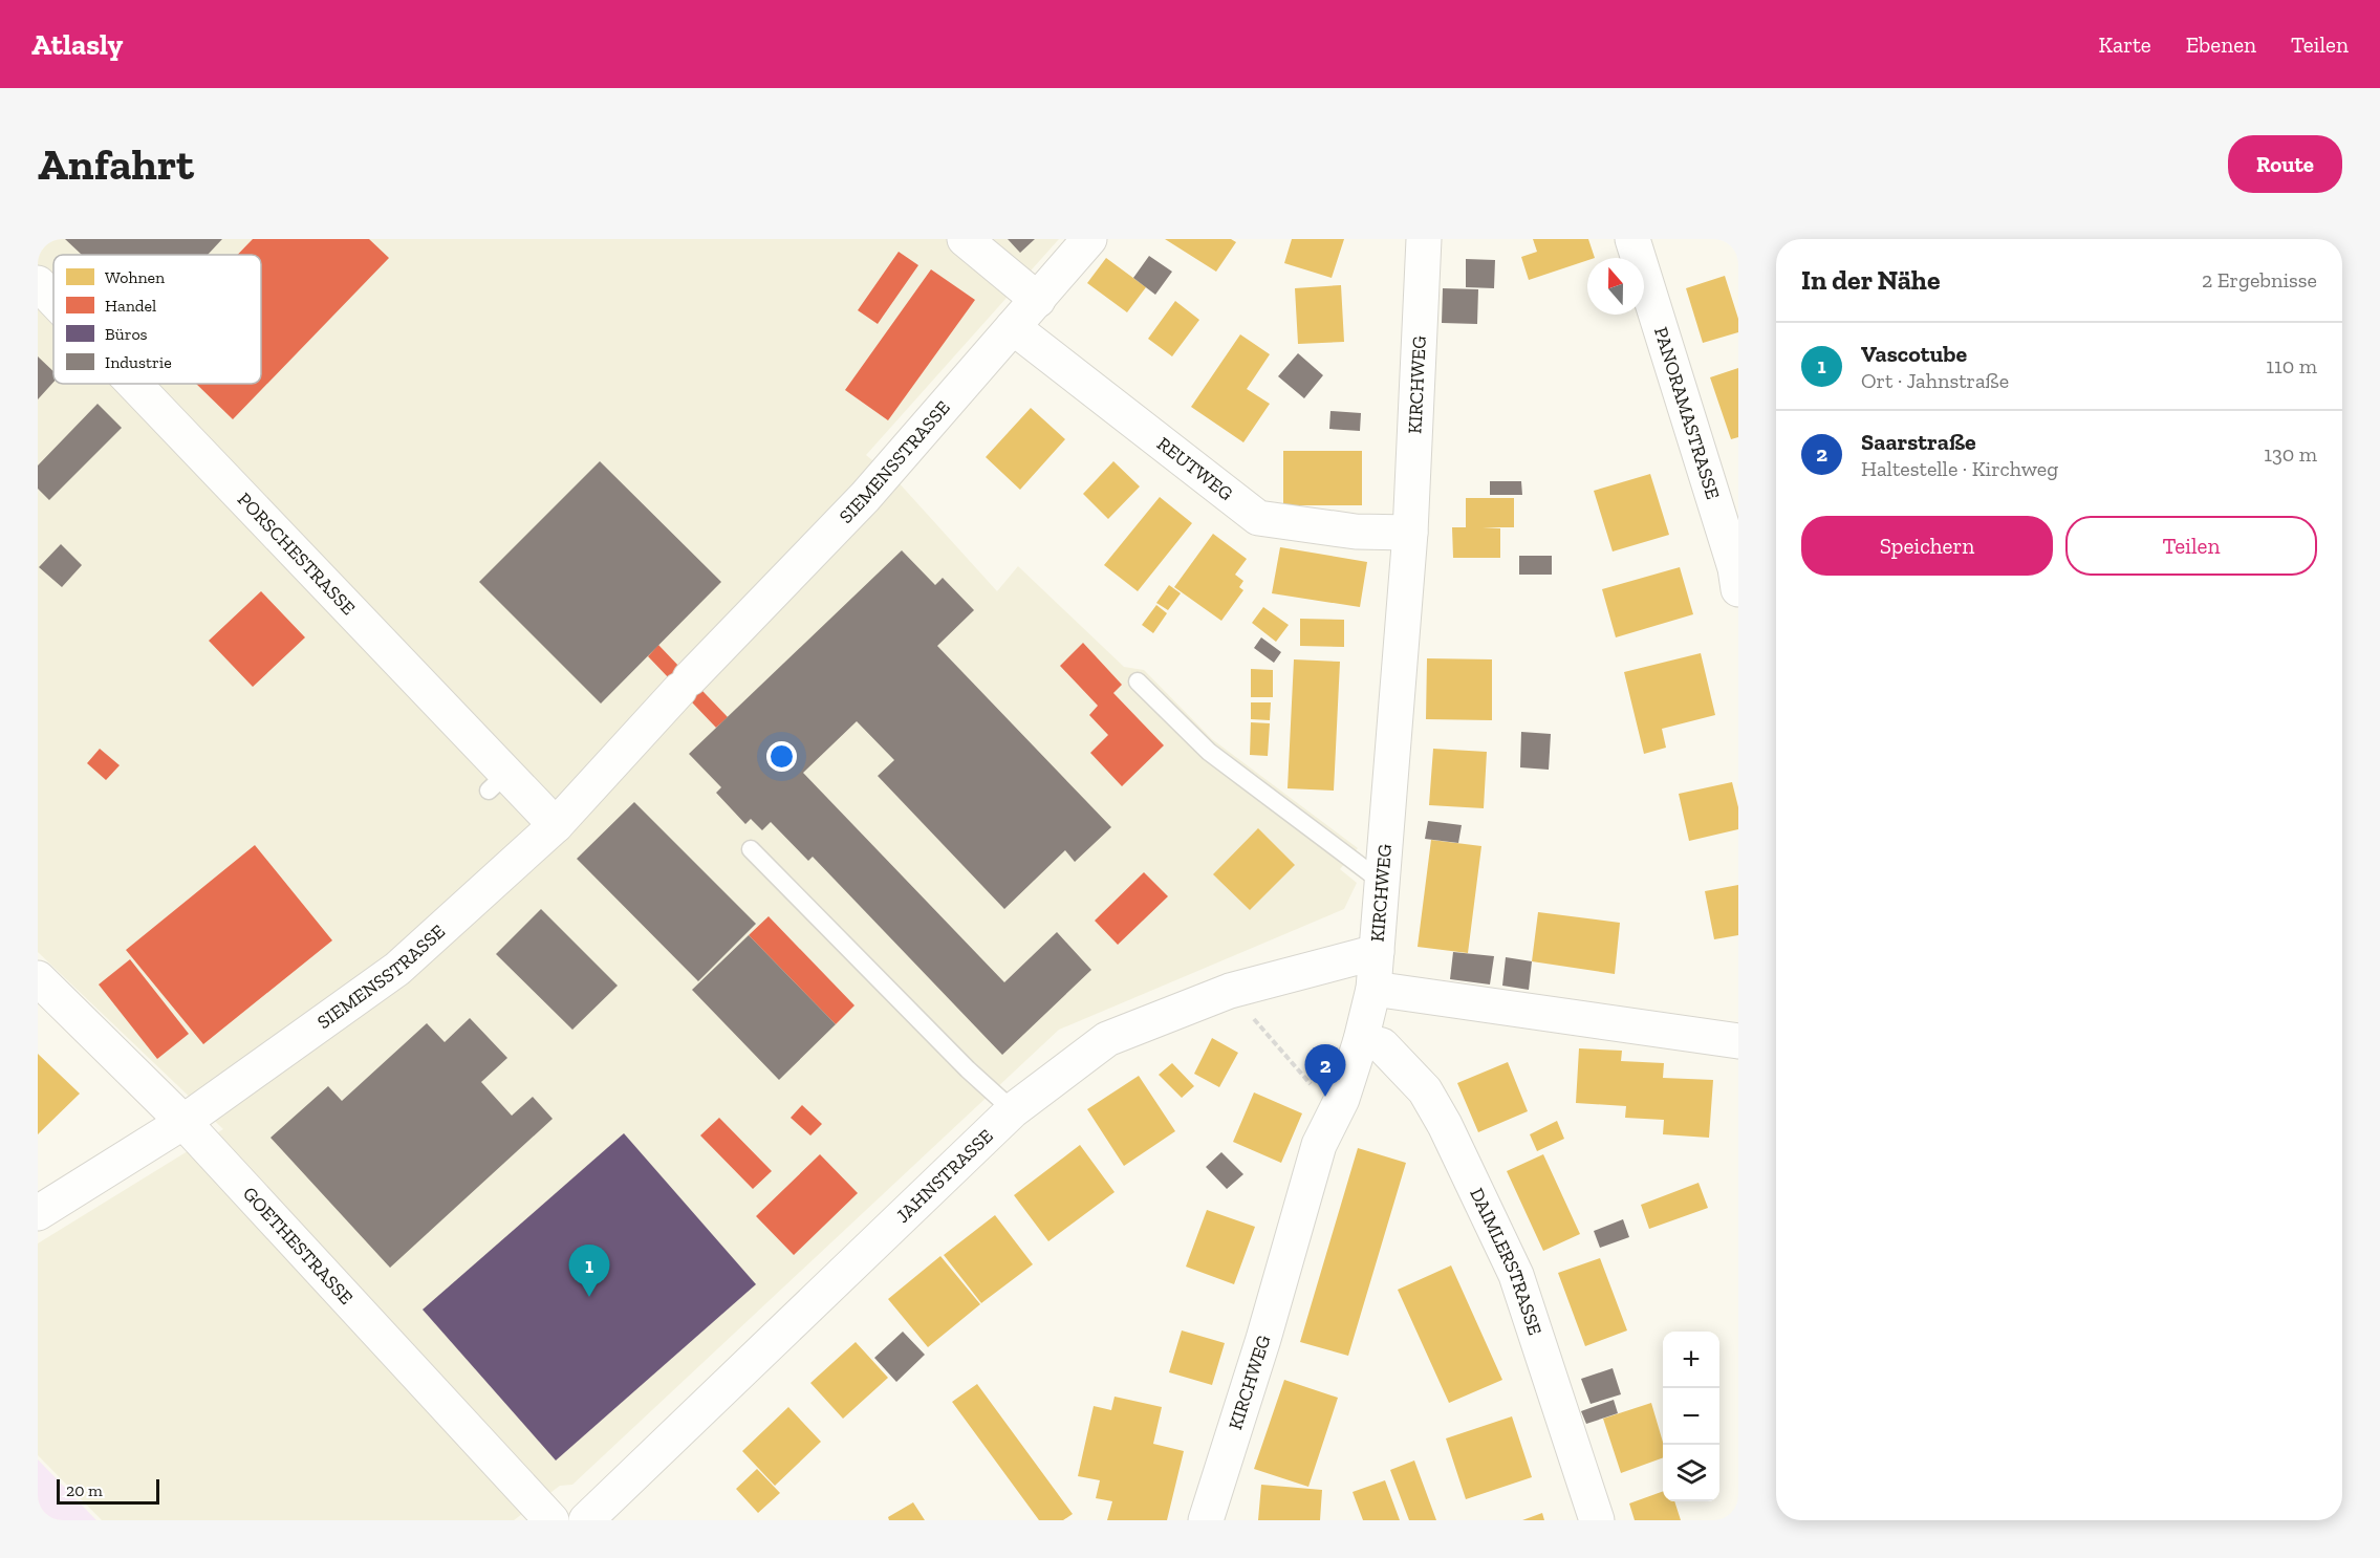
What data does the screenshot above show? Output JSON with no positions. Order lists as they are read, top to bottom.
{
  "streets": {
    "street": [
      "KIRCHWEG",
      "PANORAMASTRASSE",
      "SIEMENSSTRASSE",
      "REUTWEG",
      "PORSCHESTRASSE",
      "JAHNSTRASSE",
      "GOETHESTRASSE",
      "DAIMLERSTRASSE"
    ]
  },
  "crossings": [
    ["KIRCHWEG", "REUTWEG"],
    ["KIRCHWEG", "JAHNSTRASSE"],
    ["KIRCHWEG", "DAIMLERSTRASSE"],
    ["SIEMENSSTRASSE", "REUTWEG"],
    ["SIEMENSSTRASSE", "PORSCHESTRASSE"],
    ["SIEMENSSTRASSE", "GOETHESTRASSE"]
  ],
  "legend": [
    "Wohnen",
    "Handel",
    "Büros",
    "Industrie"
  ],
  "scale_bar": "20 m",
  "north": "top",
  "page": {
    "header": "Atlasly",
    "nav": ["Karte", "Ebenen", "Teilen"],
    "buttons": [
      "Route",
      ["Speichern", "Teilen"]
    ],
    "title": "Anfahrt",
    "heading": ["In der Nähe", "2 Ergebnisse"],
    "list": [
      {
        "mark": "1",
        "name": "Vascotube",
        "note": "Ort · Jahnstraße",
        "value": "110 m"
      },
      {
        "mark": "2",
        "name": "Saarstraße",
        "note": "Haltestelle · Kirchweg",
        "value": "130 m"
      }
    ],
    "pins": ["2", "1"],
    "map_buttons": ["+", "−"],
    "scale": "20 m"
  }
}
